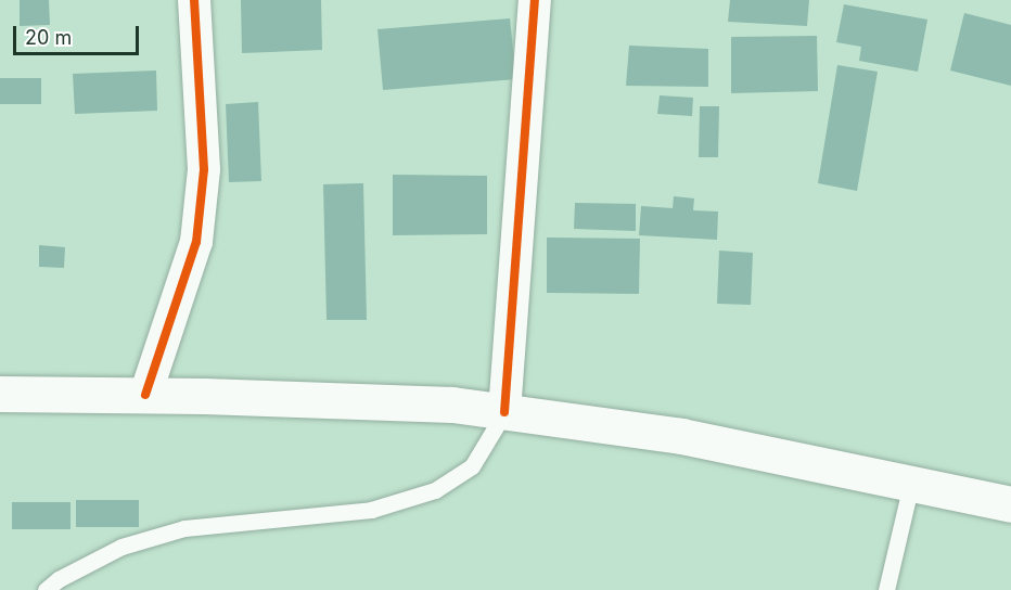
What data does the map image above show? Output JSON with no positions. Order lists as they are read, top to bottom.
{
  "scale_bar": "20 m"
}
